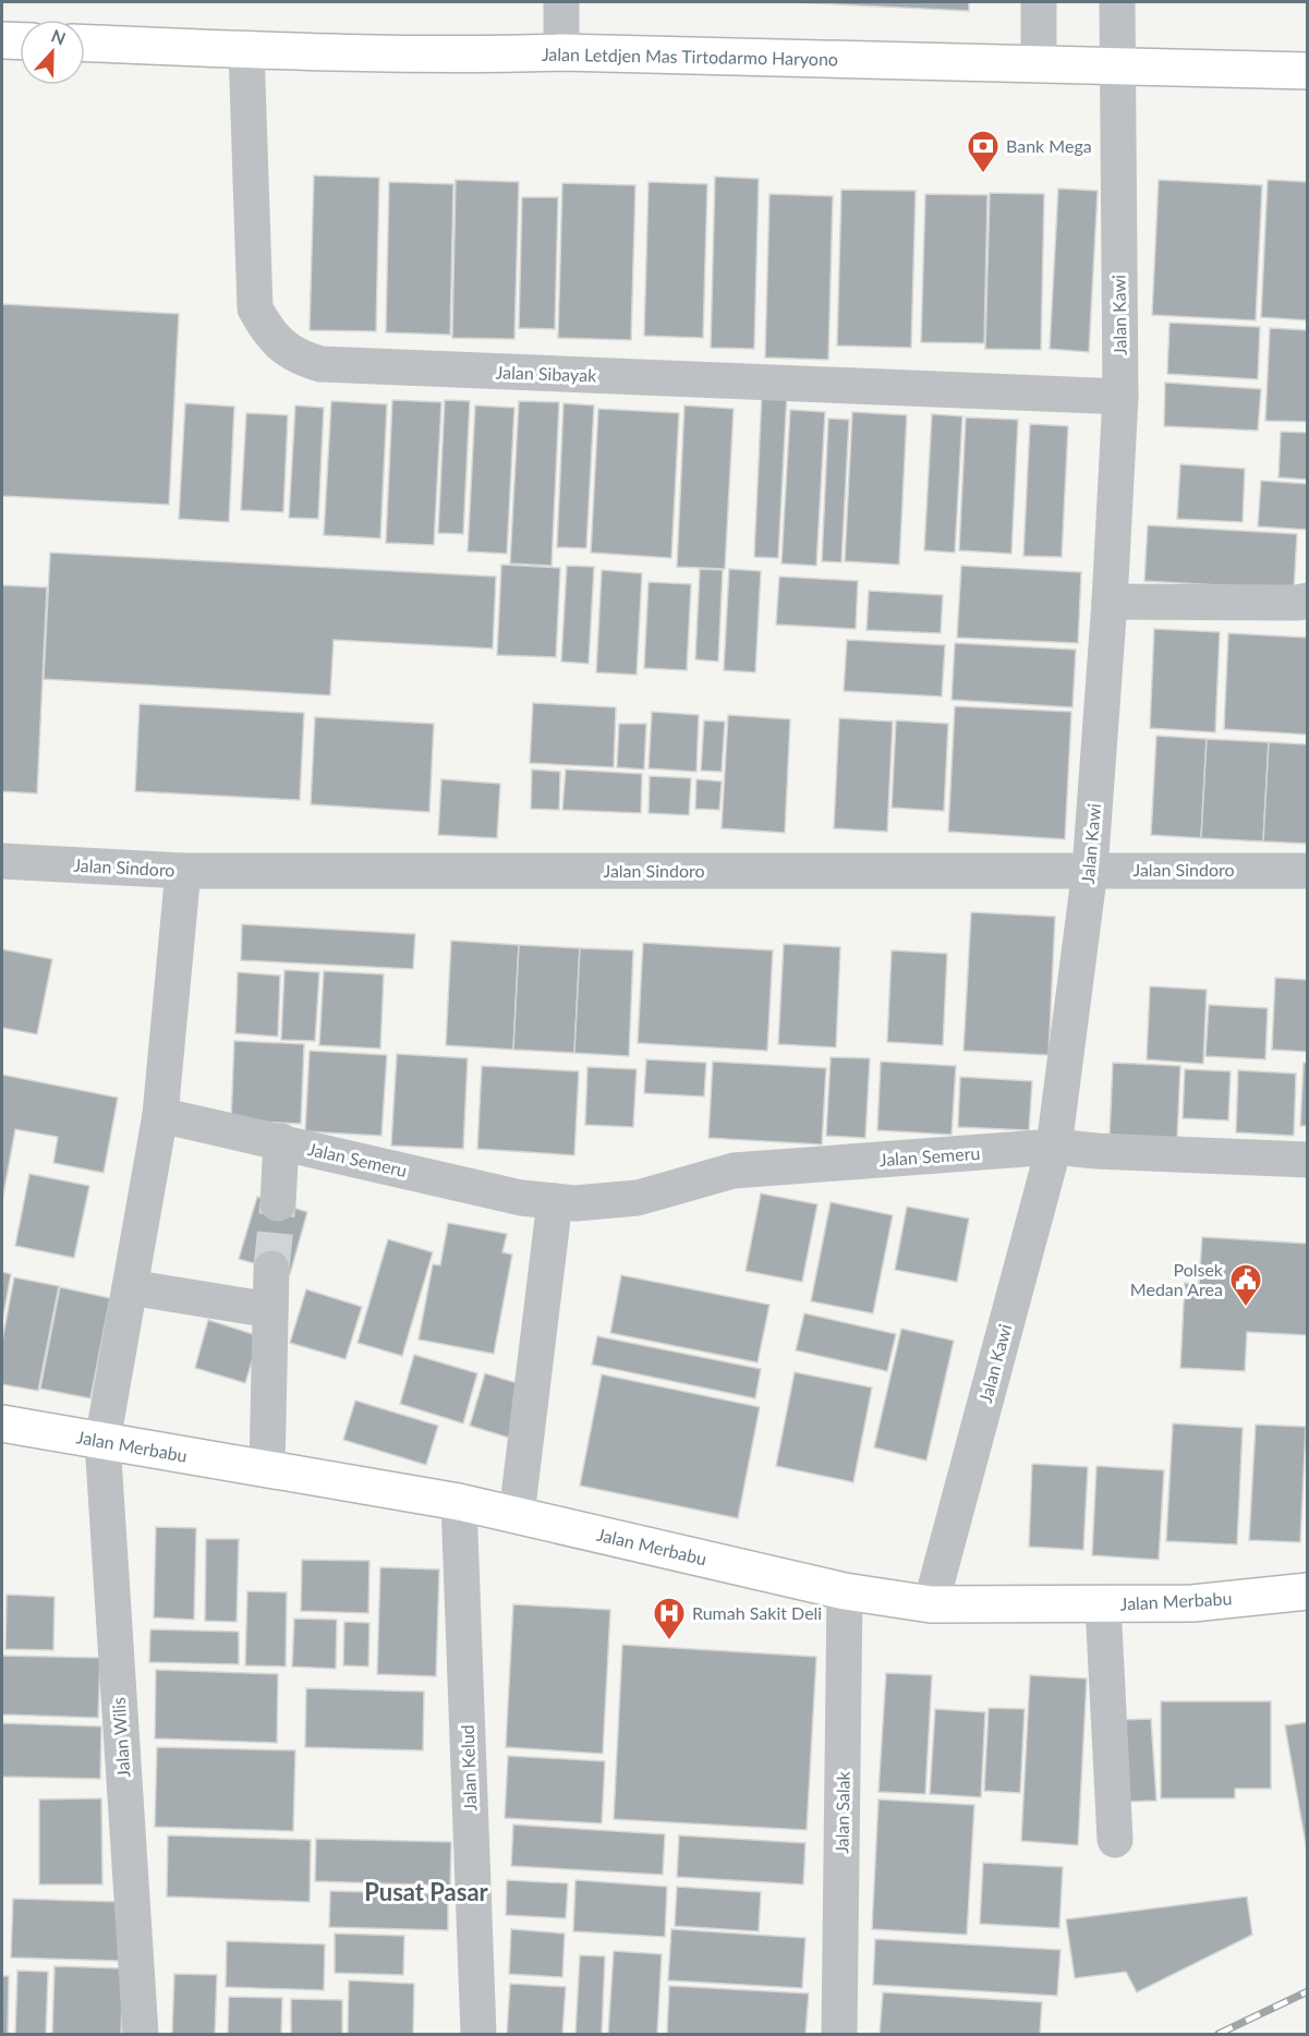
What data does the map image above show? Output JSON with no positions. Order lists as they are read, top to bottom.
{
  "streets": {
    "main road": ["Jalan Letdjen Mas Tirtodarmo Haryono", "Jalan Merbabu"],
    "street": [
      "Jalan Kawi",
      "Jalan Sibayak",
      "Jalan Sindoro",
      "Jalan Semeru",
      "Jalan Wilis",
      "Jalan Kelud",
      "Jalan Salak"
    ]
  },
  "crossings": [
    ["Jalan Letdjen Mas Tirtodarmo Haryono", "Jalan Kawi"],
    ["Jalan Letdjen Mas Tirtodarmo Haryono", "Jalan Sibayak"],
    ["Jalan Kawi", "Jalan Sibayak"],
    ["Jalan Kawi", "Jalan Sindoro"],
    ["Jalan Kawi", "Jalan Semeru"],
    ["Jalan Kawi", "Jalan Merbabu"],
    ["Jalan Sindoro", "Jalan Wilis"],
    ["Jalan Semeru", "Jalan Wilis"],
    ["Jalan Merbabu", "Jalan Wilis"],
    ["Jalan Merbabu", "Jalan Kelud"],
    ["Jalan Merbabu", "Jalan Salak"]
  ],
  "districts": ["Pusat Pasar"],
  "places": {
    "bank": ["Bank Mega"],
    "public building": ["Polsek Medan Area"],
    "hospital": ["Rumah Sakit Deli"]
  },
  "north": "top"
}
